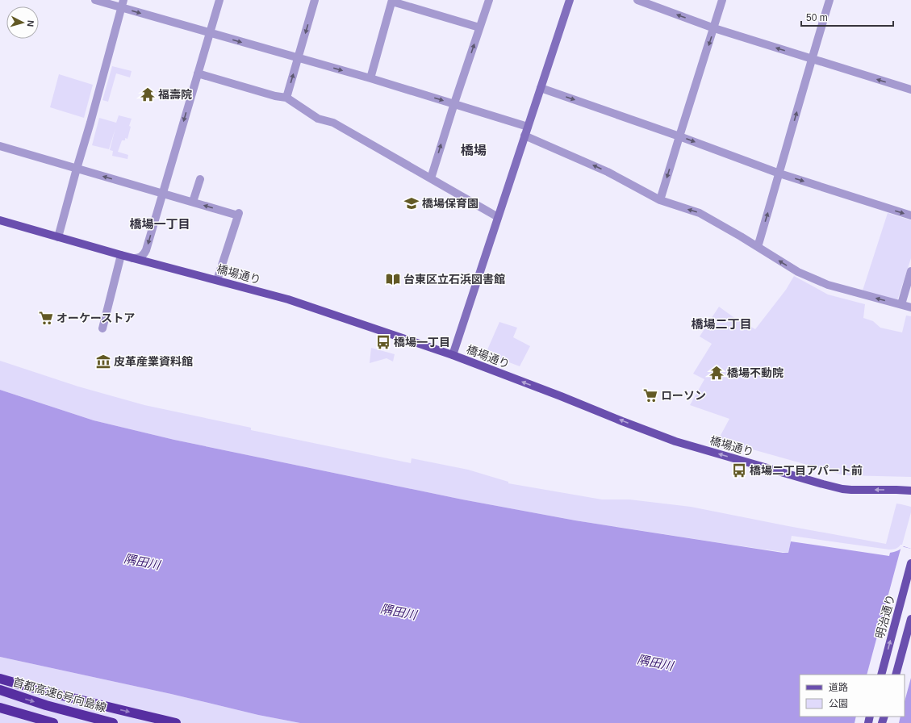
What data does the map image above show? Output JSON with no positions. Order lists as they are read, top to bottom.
{
  "streets": {
    "highway": ["首都高速6号向島線"],
    "main road": ["橋場通り", "明治通り"]
  },
  "one_way": ["橋場通り"],
  "districts": ["橋場", "橋場一丁目", "橋場二丁目"],
  "water": ["隅田川"],
  "places": {
    "temple": ["福壽院", "橋場不動院"],
    "school or university": ["橋場保育園"],
    "library": ["台東区立石浜図書館"],
    "supermarket": ["オーケーストア", "ローソン"],
    "bus stop": ["橋場一丁目", "橋場二丁目アパート前"],
    "museum": ["皮革産業資料館"]
  },
  "legend": ["道路", "公園"],
  "scale_bar": "50 m",
  "north": "right"
}
